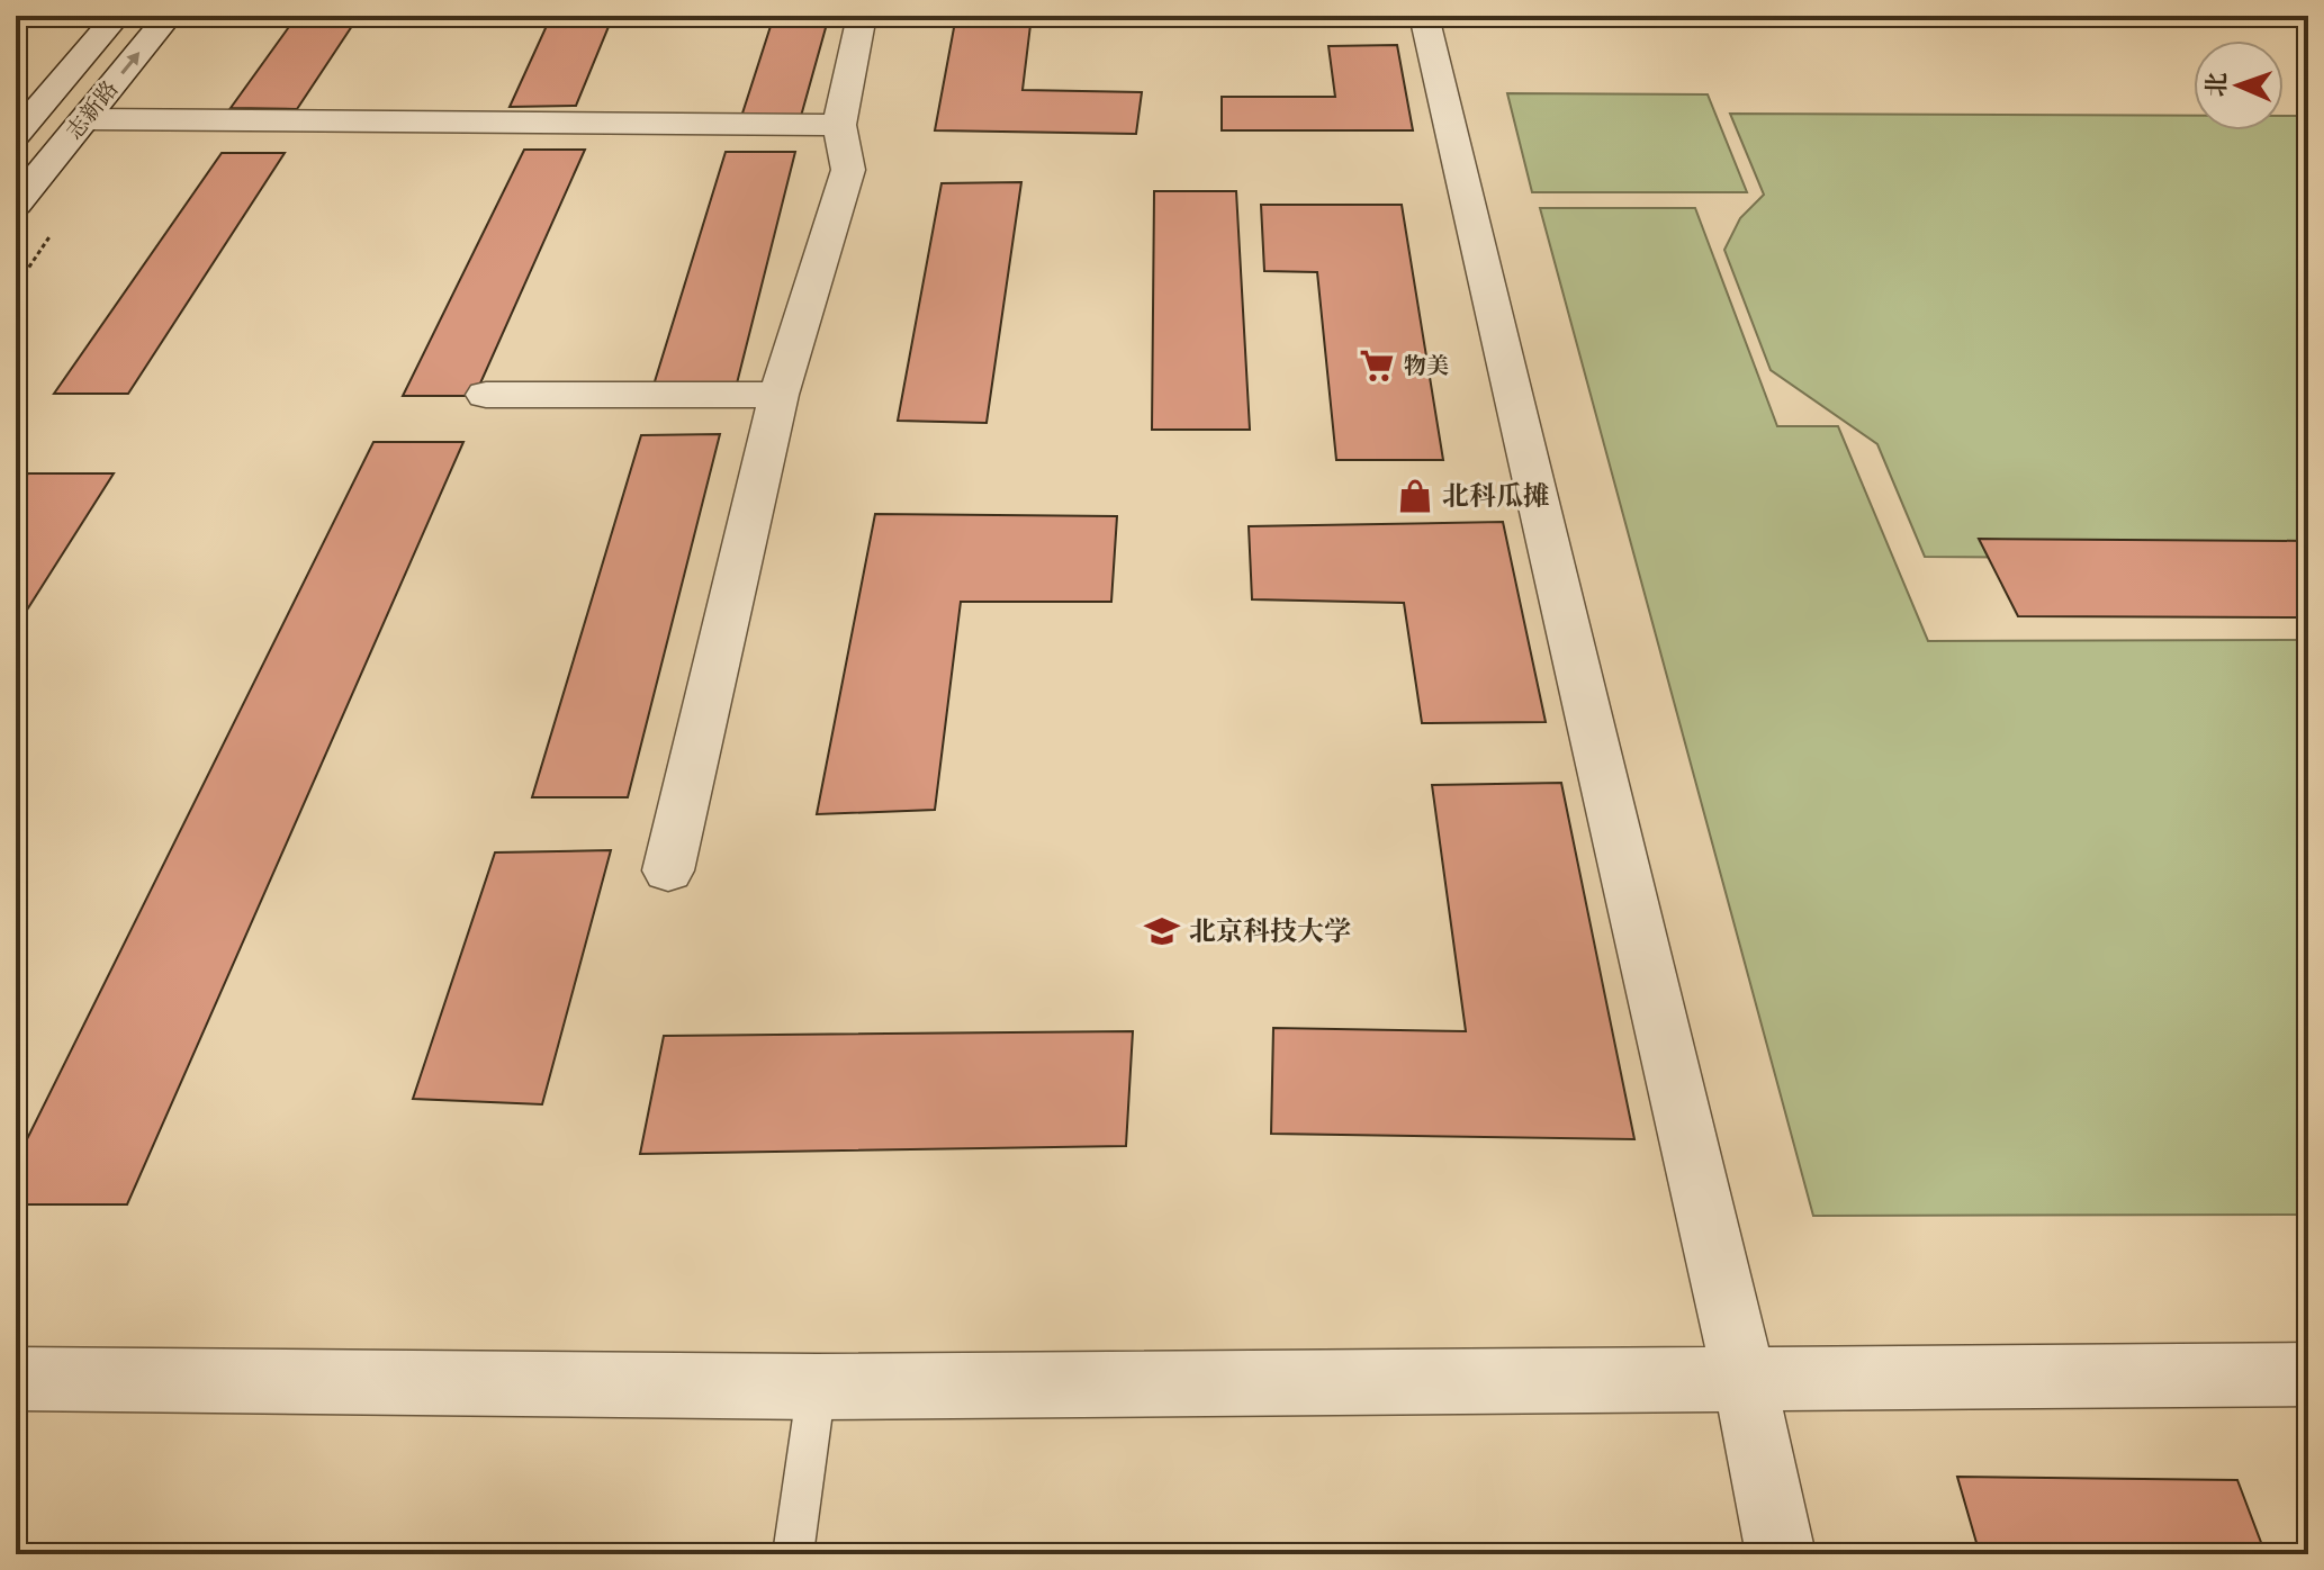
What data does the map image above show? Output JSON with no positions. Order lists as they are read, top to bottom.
{
  "streets": {
    "street": ["志新路"]
  },
  "places": {
    "supermarket": ["物美"],
    "shop": ["北科瓜摊"],
    "school or university": ["北京科技大学"]
  },
  "north": "left"
}
